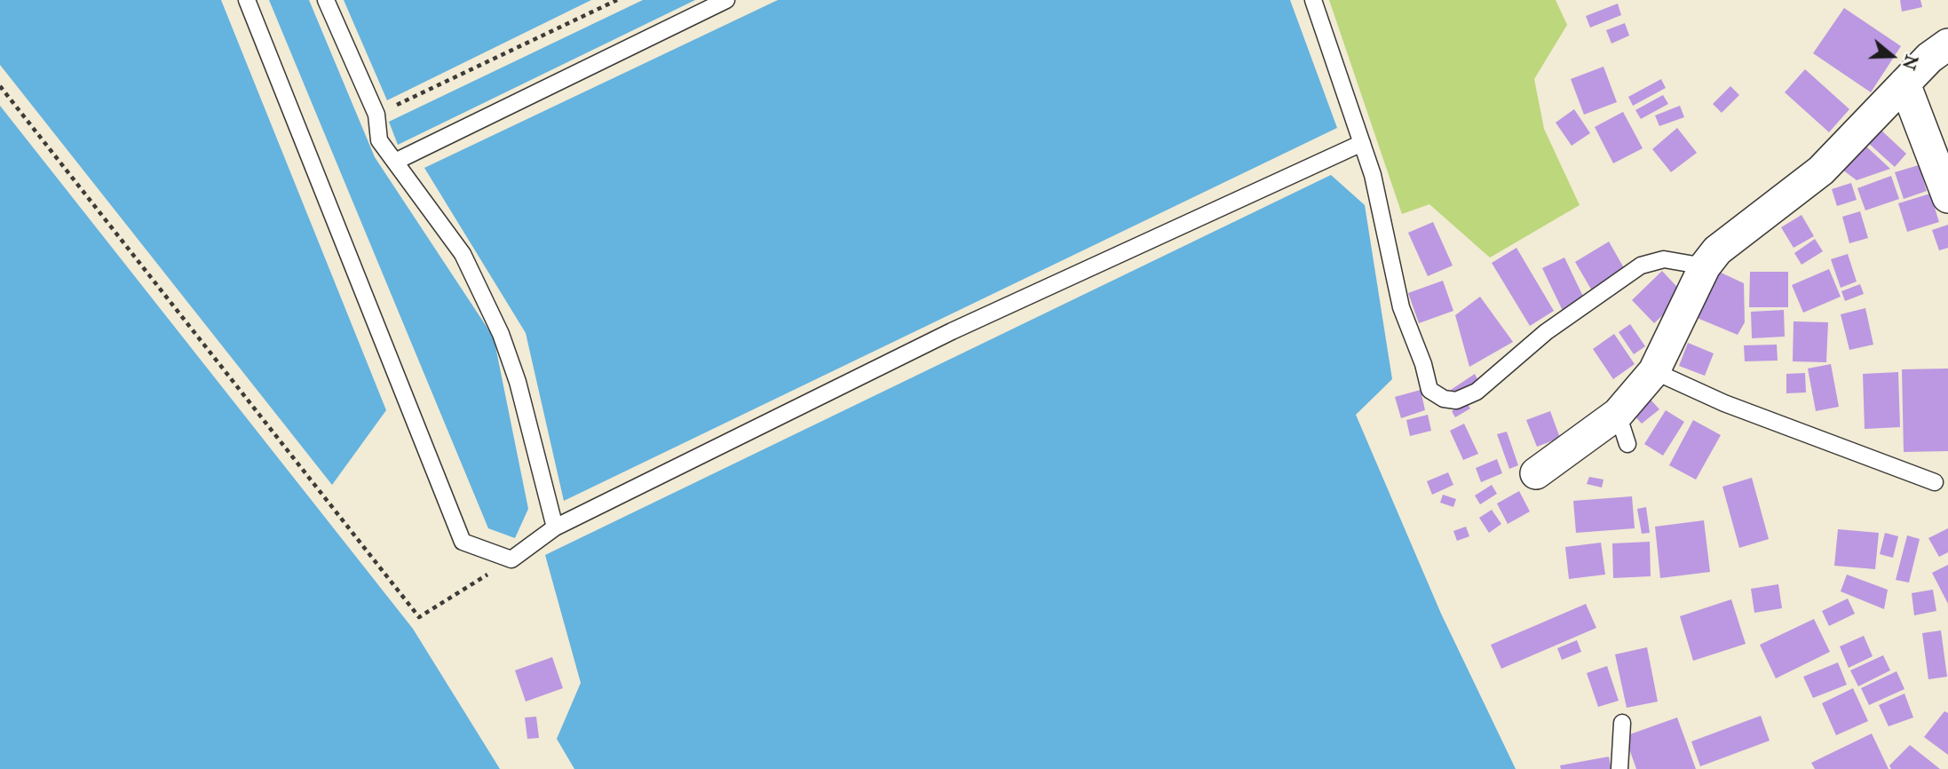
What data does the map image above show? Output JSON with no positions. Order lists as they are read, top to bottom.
{
  "north": "right"
}
